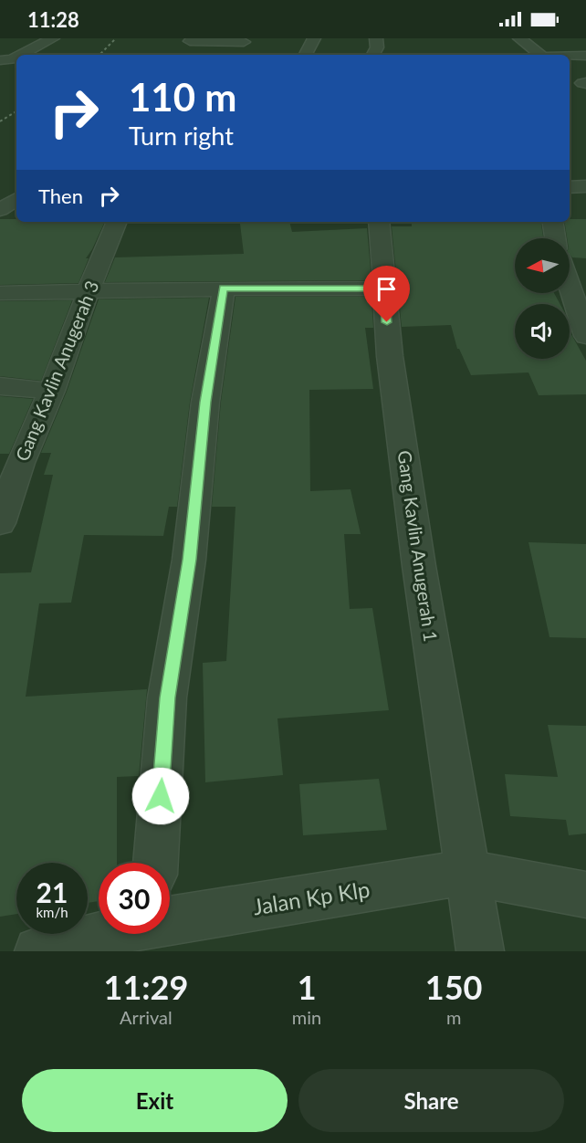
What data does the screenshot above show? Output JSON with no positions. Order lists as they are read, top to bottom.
{
  "streets": {
    "street": ["Gang Kavlin Anugerah 3", "Gang Kavlin Anugerah 1", "Jalan Kp Klp"]
  },
  "crossings": [
    ["Gang Kavlin Anugerah 1", "Jalan Kp Klp"]
  ],
  "north": "left",
  "page": {
    "status": "11:28",
    "turn": ["110 m", "Turn right"],
    "then": "Then",
    "speed": "21 km/h",
    "limit": "30",
    "eta": [
      "11:29",
      "Arrival",
      "1",
      "min",
      "150",
      "m"
    ],
    "buttons": ["Exit", "Share"]
  }
}
